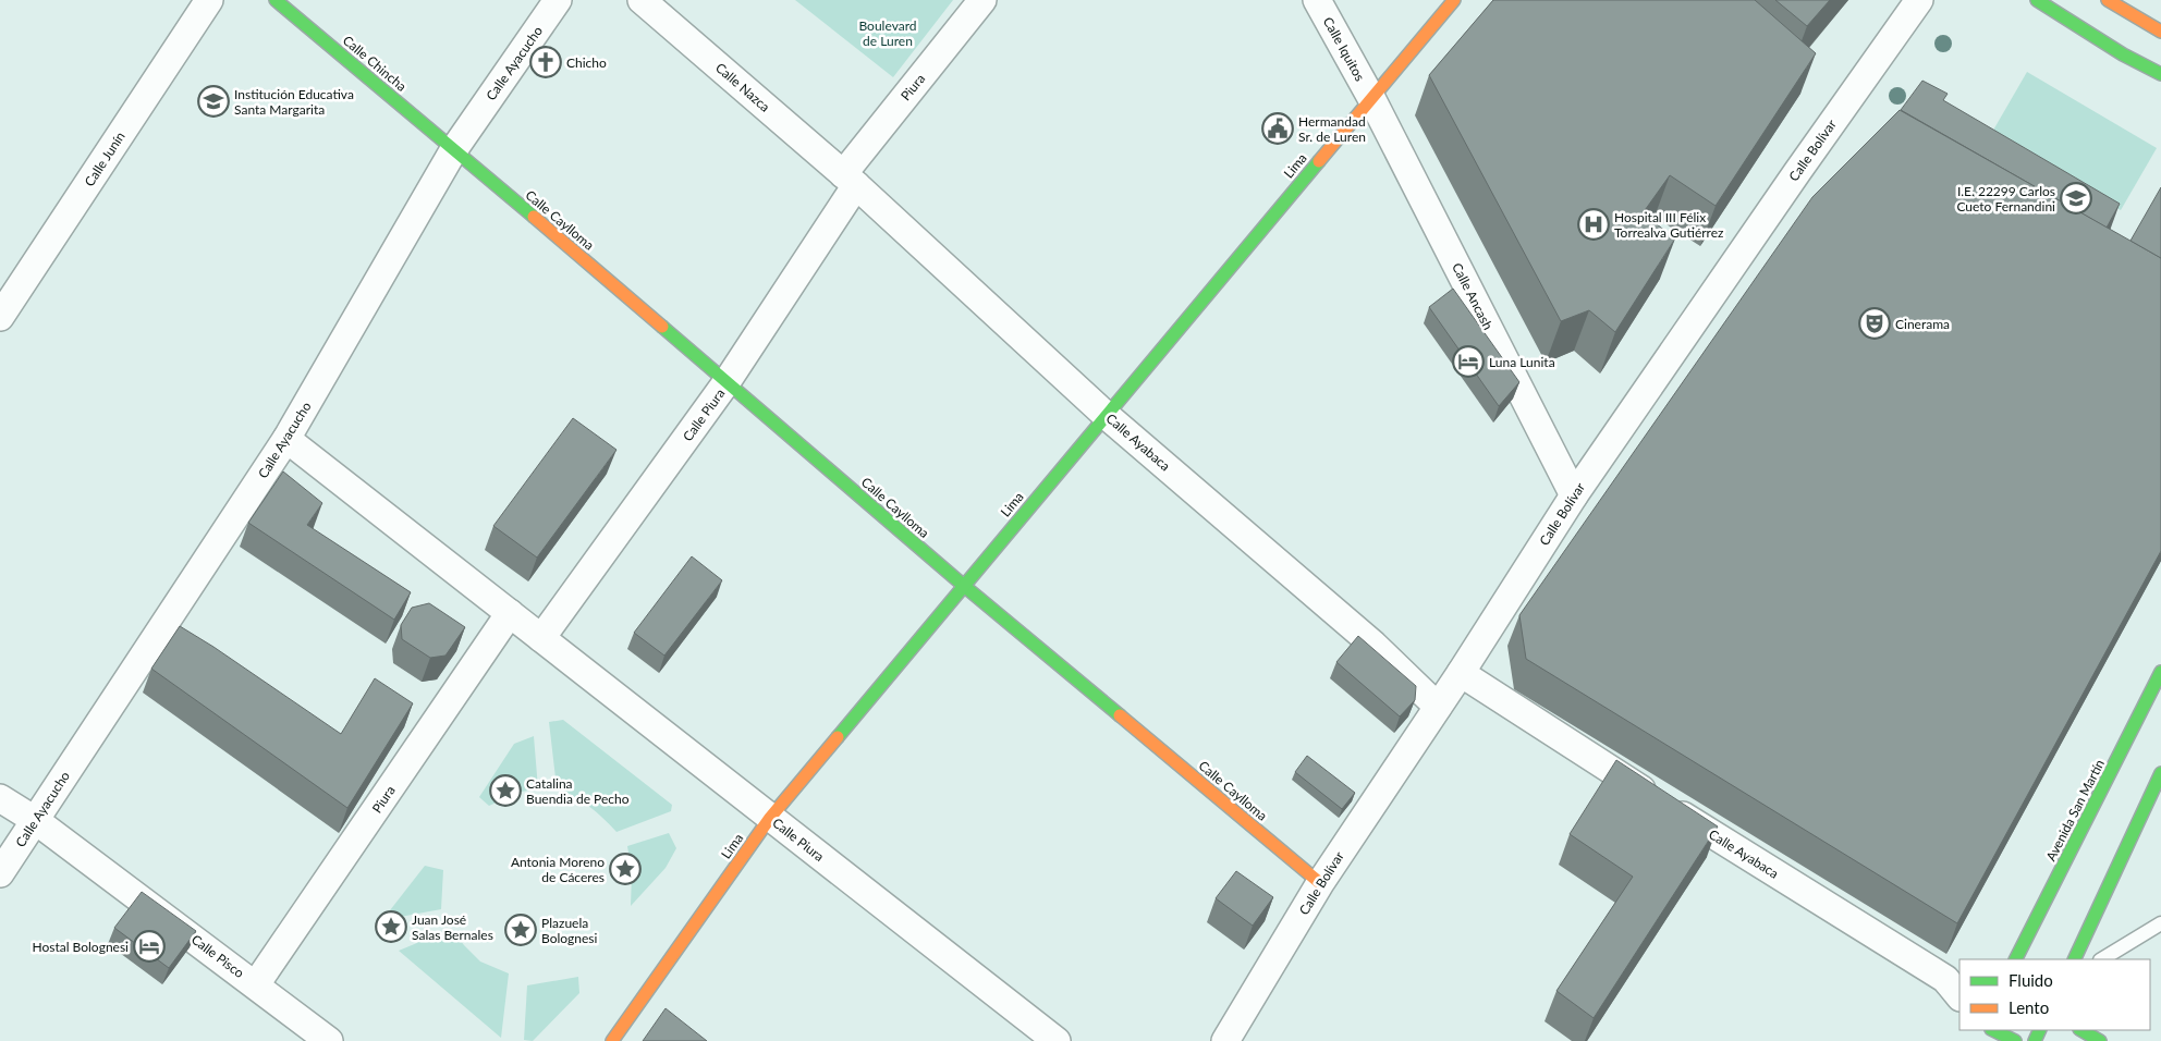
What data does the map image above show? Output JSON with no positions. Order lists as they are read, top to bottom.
{
  "streets": {
    "street": [
      "Calle Iquitos",
      "Calle Chincha",
      "Calle Ayacucho",
      "Calle Nazca",
      "Piura",
      "Calle Bolívar",
      "Calle Junín",
      "Lima",
      "Calle Caylloma",
      "Calle Ancash",
      "Calle Piura",
      "Calle Ayabaca",
      "Avenida San Martín",
      "Calle Pisco"
    ]
  },
  "crossings": [
    ["Calle Iquitos", "Lima"],
    ["Calle Iquitos", "Calle Ancash"],
    ["Calle Chincha", "Calle Ayacucho"],
    ["Calle Chincha", "Calle Caylloma"],
    ["Calle Ayacucho", "Calle Caylloma"],
    ["Calle Ayacucho", "Calle Piura"],
    ["Calle Ayacucho", "Calle Pisco"],
    ["Calle Nazca", "Piura"],
    ["Calle Nazca", "Calle Piura"],
    ["Calle Nazca", "Calle Ayabaca"],
    ["Piura", "Calle Piura"],
    ["Piura", "Calle Ayabaca"],
    ["Piura", "Calle Pisco"],
    ["Calle Bolívar", "Calle Caylloma"],
    ["Calle Bolívar", "Calle Ancash"],
    ["Calle Bolívar", "Calle Ayabaca"],
    ["Lima", "Calle Caylloma"],
    ["Lima", "Calle Ancash"],
    ["Lima", "Calle Piura"],
    ["Lima", "Calle Ayabaca"],
    ["Calle Caylloma", "Calle Piura"],
    ["Calle Piura", "Calle Ayabaca"]
  ],
  "parks": ["Boulevard de Luren"],
  "places": {
    "church": ["Chicho"],
    "school or university": ["Institución Educativa Santa Margarita", "I.E. 22299 Carlos Cueto Fernandini"],
    "public building": ["Hermandad Sr. de Luren"],
    "hospital": ["Hospital III Félix Torrealva Gutiérrez"],
    "theatre": ["Cinerama"],
    "hotel": ["Luna Lunita", "Hostal Bolognesi"],
    "place": [
      "Catalina Buendia de Pecho",
      "Antonia Moreno de Cáceres",
      "Juan José Salas Bernales",
      "Plazuela Bolognesi"
    ]
  },
  "legend": ["Fluido", "Lento"]
}
